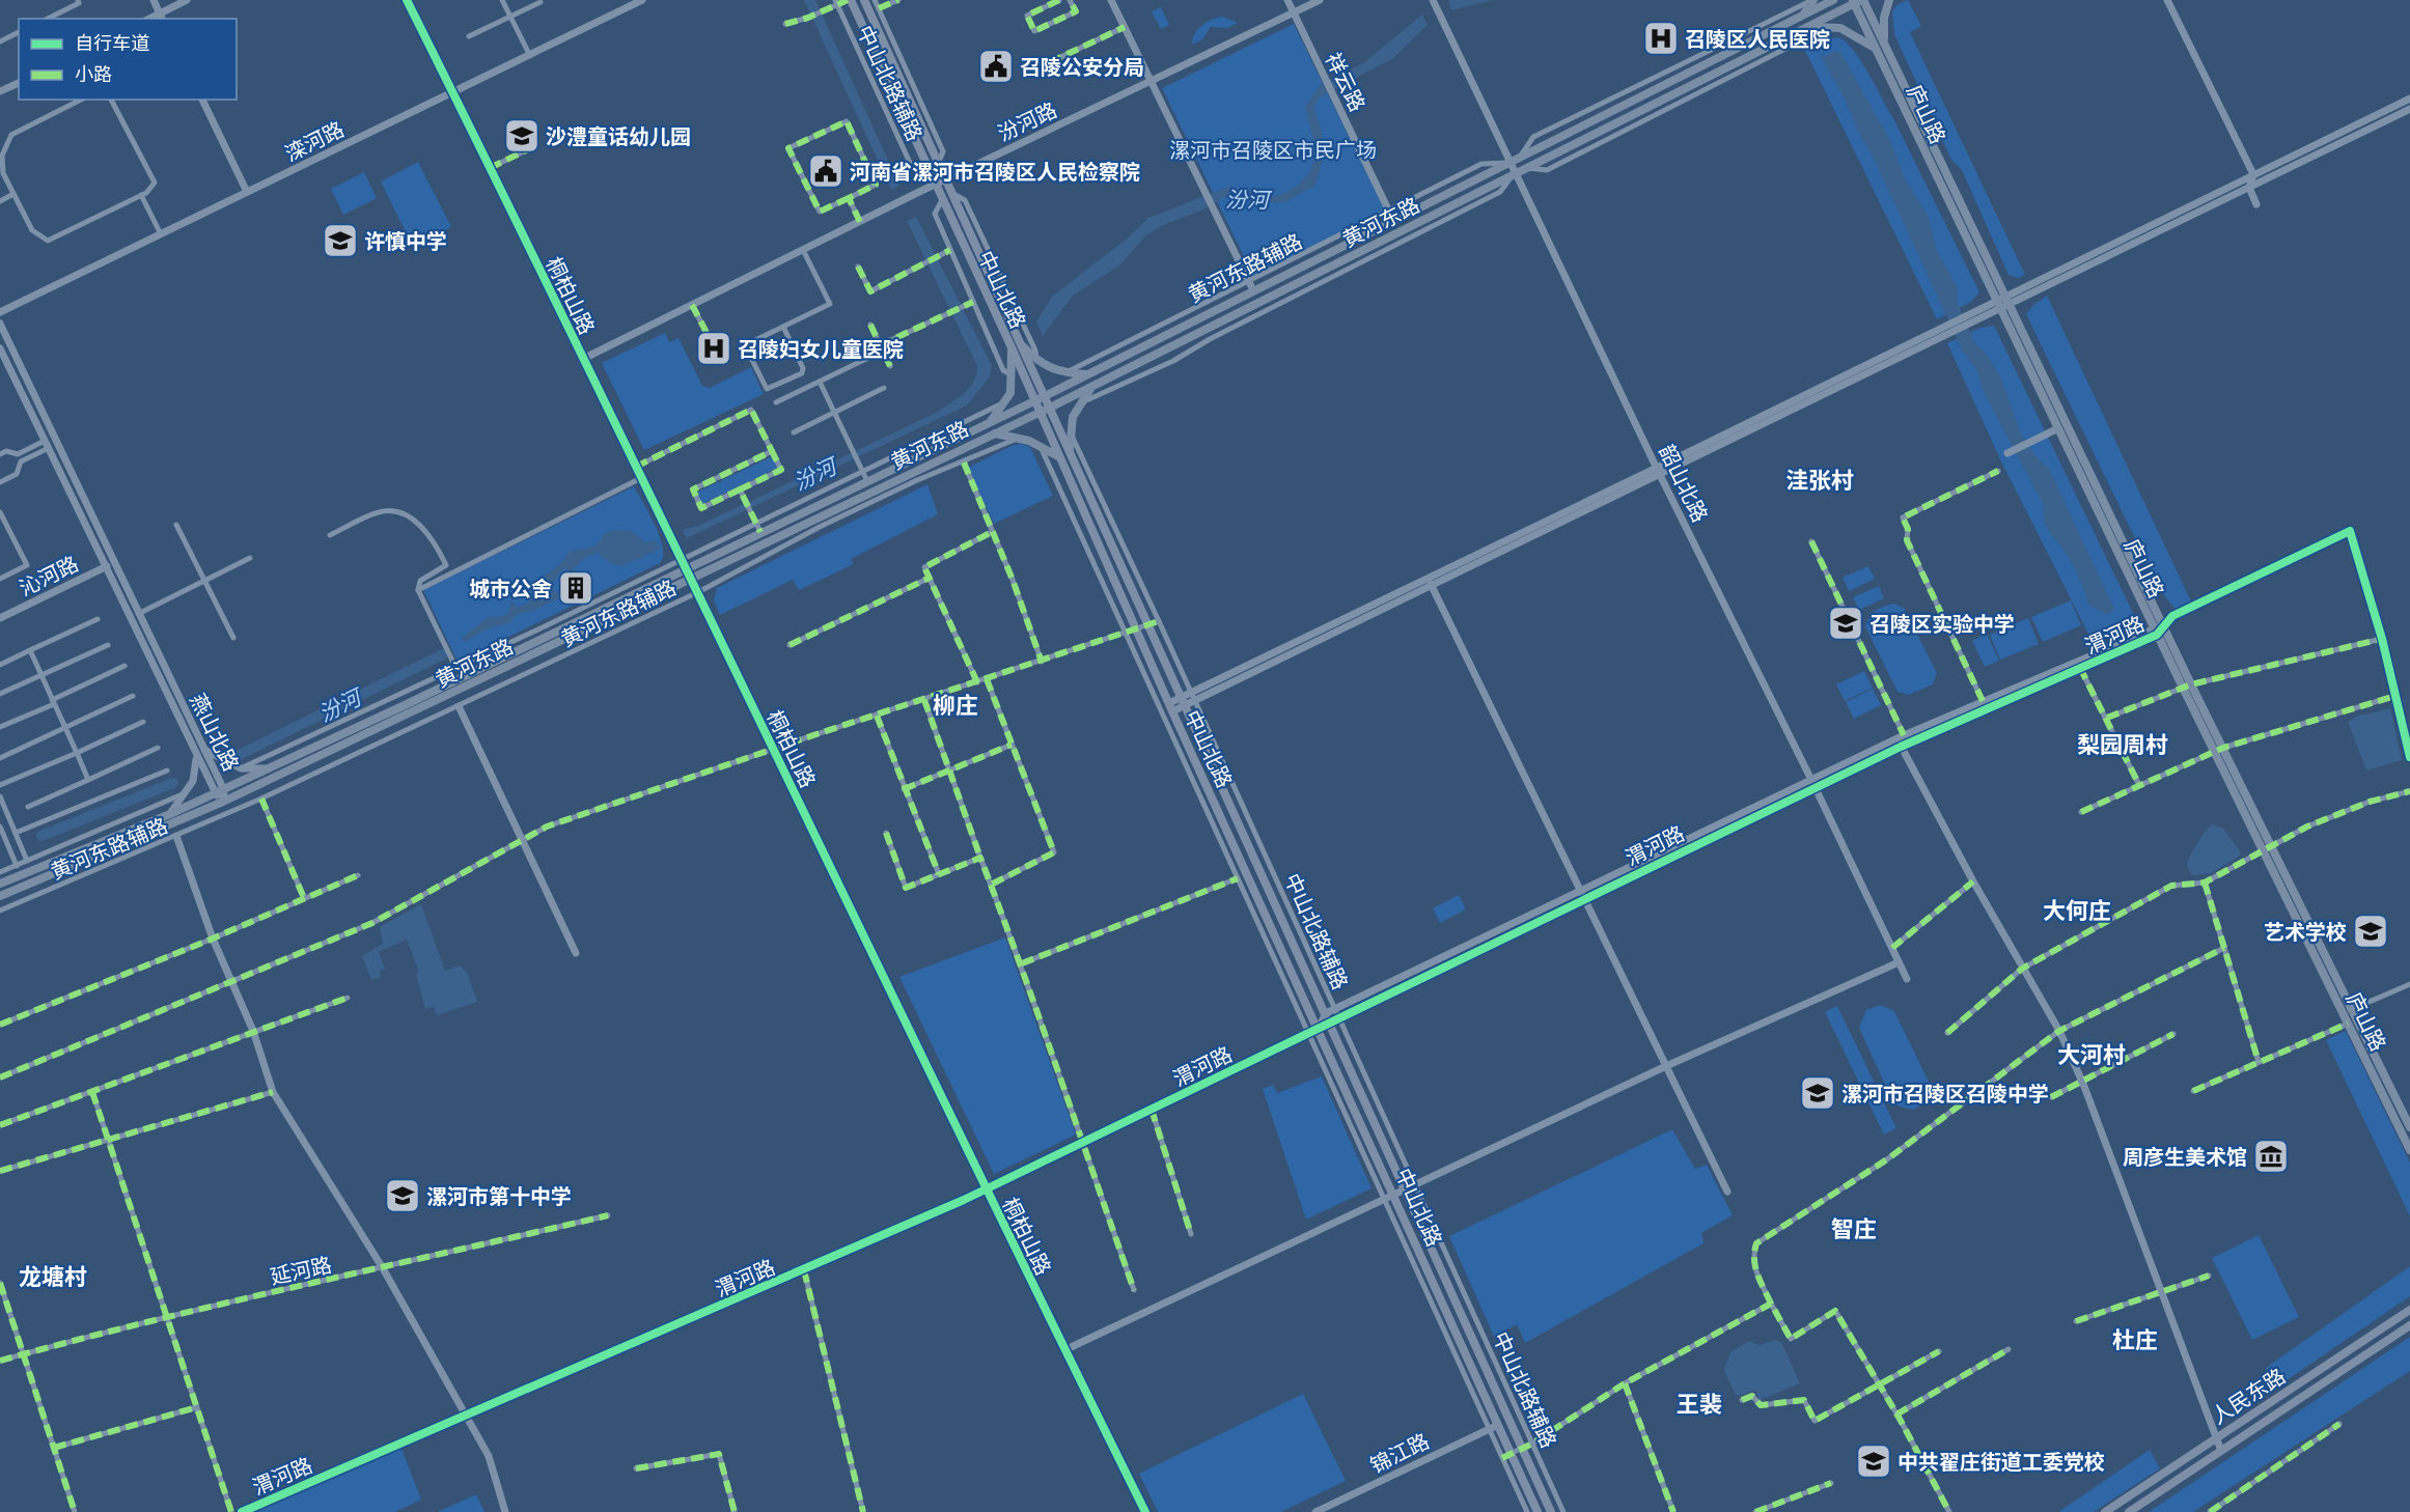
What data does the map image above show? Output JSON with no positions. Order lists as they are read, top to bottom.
{
  "streets": {
    "main road": [
      "庐山路",
      "黄河东路",
      "中山北路",
      "人民东路"
    ],
    "street": [
      "祥云路",
      "中山北路辅路",
      "汾河路",
      "滦河路",
      "黄河东路辅路",
      "桐柏山路",
      "韶山北路",
      "沁河路",
      "渭河路",
      "燕山北路",
      "延河路",
      "锦江路"
    ]
  },
  "crossings": [
    ["祥云路", "汾河路"],
    ["祥云路", "黄河东路辅路"],
    ["中山北路辅路", "中山北路"],
    ["中山北路辅路", "渭河路"],
    ["庐山路", "黄河东路"],
    ["庐山路", "渭河路"],
    ["汾河路", "中山北路"],
    ["汾河路", "桐柏山路"],
    ["滦河路", "桐柏山路"],
    ["黄河东路", "黄河东路辅路"],
    ["黄河东路", "中山北路"],
    ["黄河东路", "桐柏山路"],
    ["黄河东路", "韶山北路"],
    ["黄河东路", "燕山北路"],
    ["黄河东路辅路", "桐柏山路"],
    ["黄河东路辅路", "韶山北路"],
    ["中山北路", "渭河路"],
    ["中山北路", "锦江路"],
    ["桐柏山路", "渭河路"],
    ["韶山北路", "渭河路"],
    ["沁河路", "燕山北路"]
  ],
  "districts": [
    "洼张村",
    "柳庄",
    "梨园周村",
    "大何庄",
    "大河村",
    "智庄",
    "龙塘村",
    "杜庄",
    "王裴"
  ],
  "water": ["汾河"],
  "parks": ["漯河市召陵区市民广场"],
  "places": {
    "hospital": ["召陵区人民医院", "召陵妇女儿童医院"],
    "public building": ["召陵公安分局", "河南省漯河市召陵区人民检察院"],
    "school or university": [
      "沙澧童话幼儿园",
      "许慎中学",
      "召陵区实验中学",
      "艺术学校",
      "漯河市召陵区召陵中学",
      "漯河市第十中学",
      "中共翟庄街道工委党校"
    ],
    "building": ["城市公舍"],
    "museum": ["周彦生美术馆"]
  },
  "legend": ["自行车道", "小路"]
}
